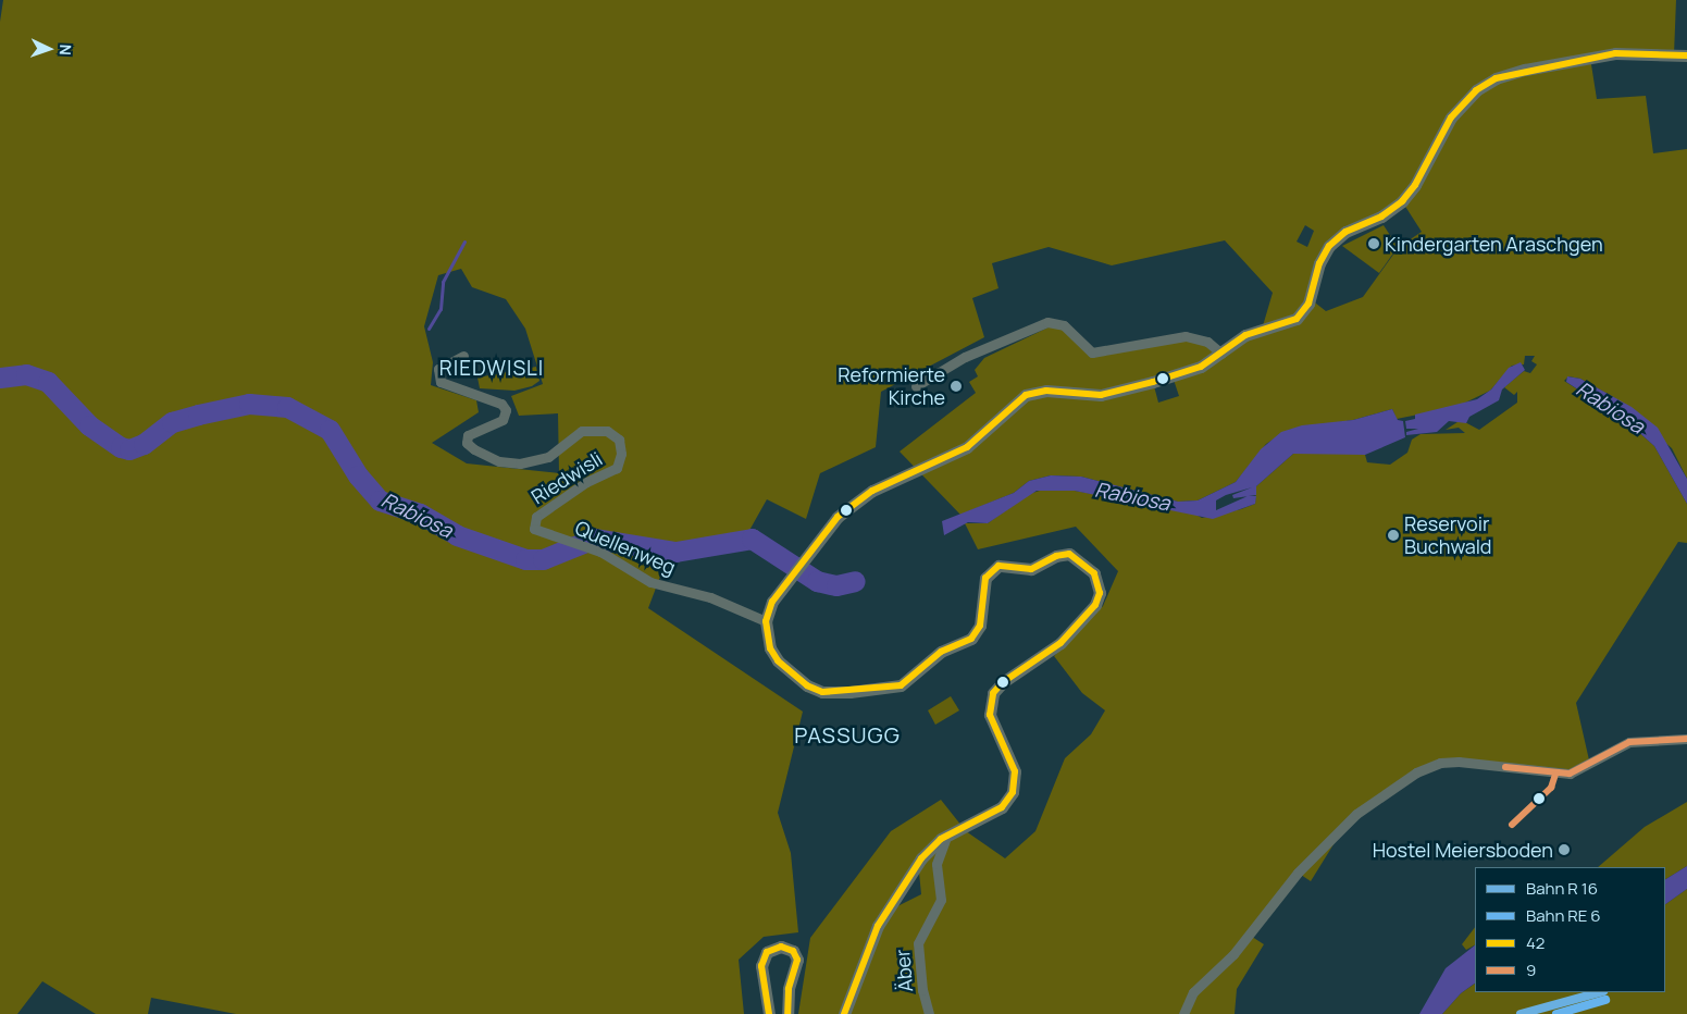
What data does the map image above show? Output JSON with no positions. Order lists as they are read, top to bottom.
{
  "streets": {
    "street": ["Riedwisli", "Quellenweg", "Äber"]
  },
  "crossings": [
    ["Riedwisli", "Quellenweg"]
  ],
  "districts": ["RIEDWISLI", "PASSUGG"],
  "water": ["Rabiosa"],
  "places": [
    "Kindergarten Araschgen",
    "Reformierte Kirche",
    "Reservoir Buchwald",
    "Hostel Meiersboden"
  ],
  "lines": ["transit line 42", "transit line 9"],
  "legend": [
    "Bahn R 16",
    "Bahn RE 6",
    "42",
    "9"
  ],
  "north": "right"
}
